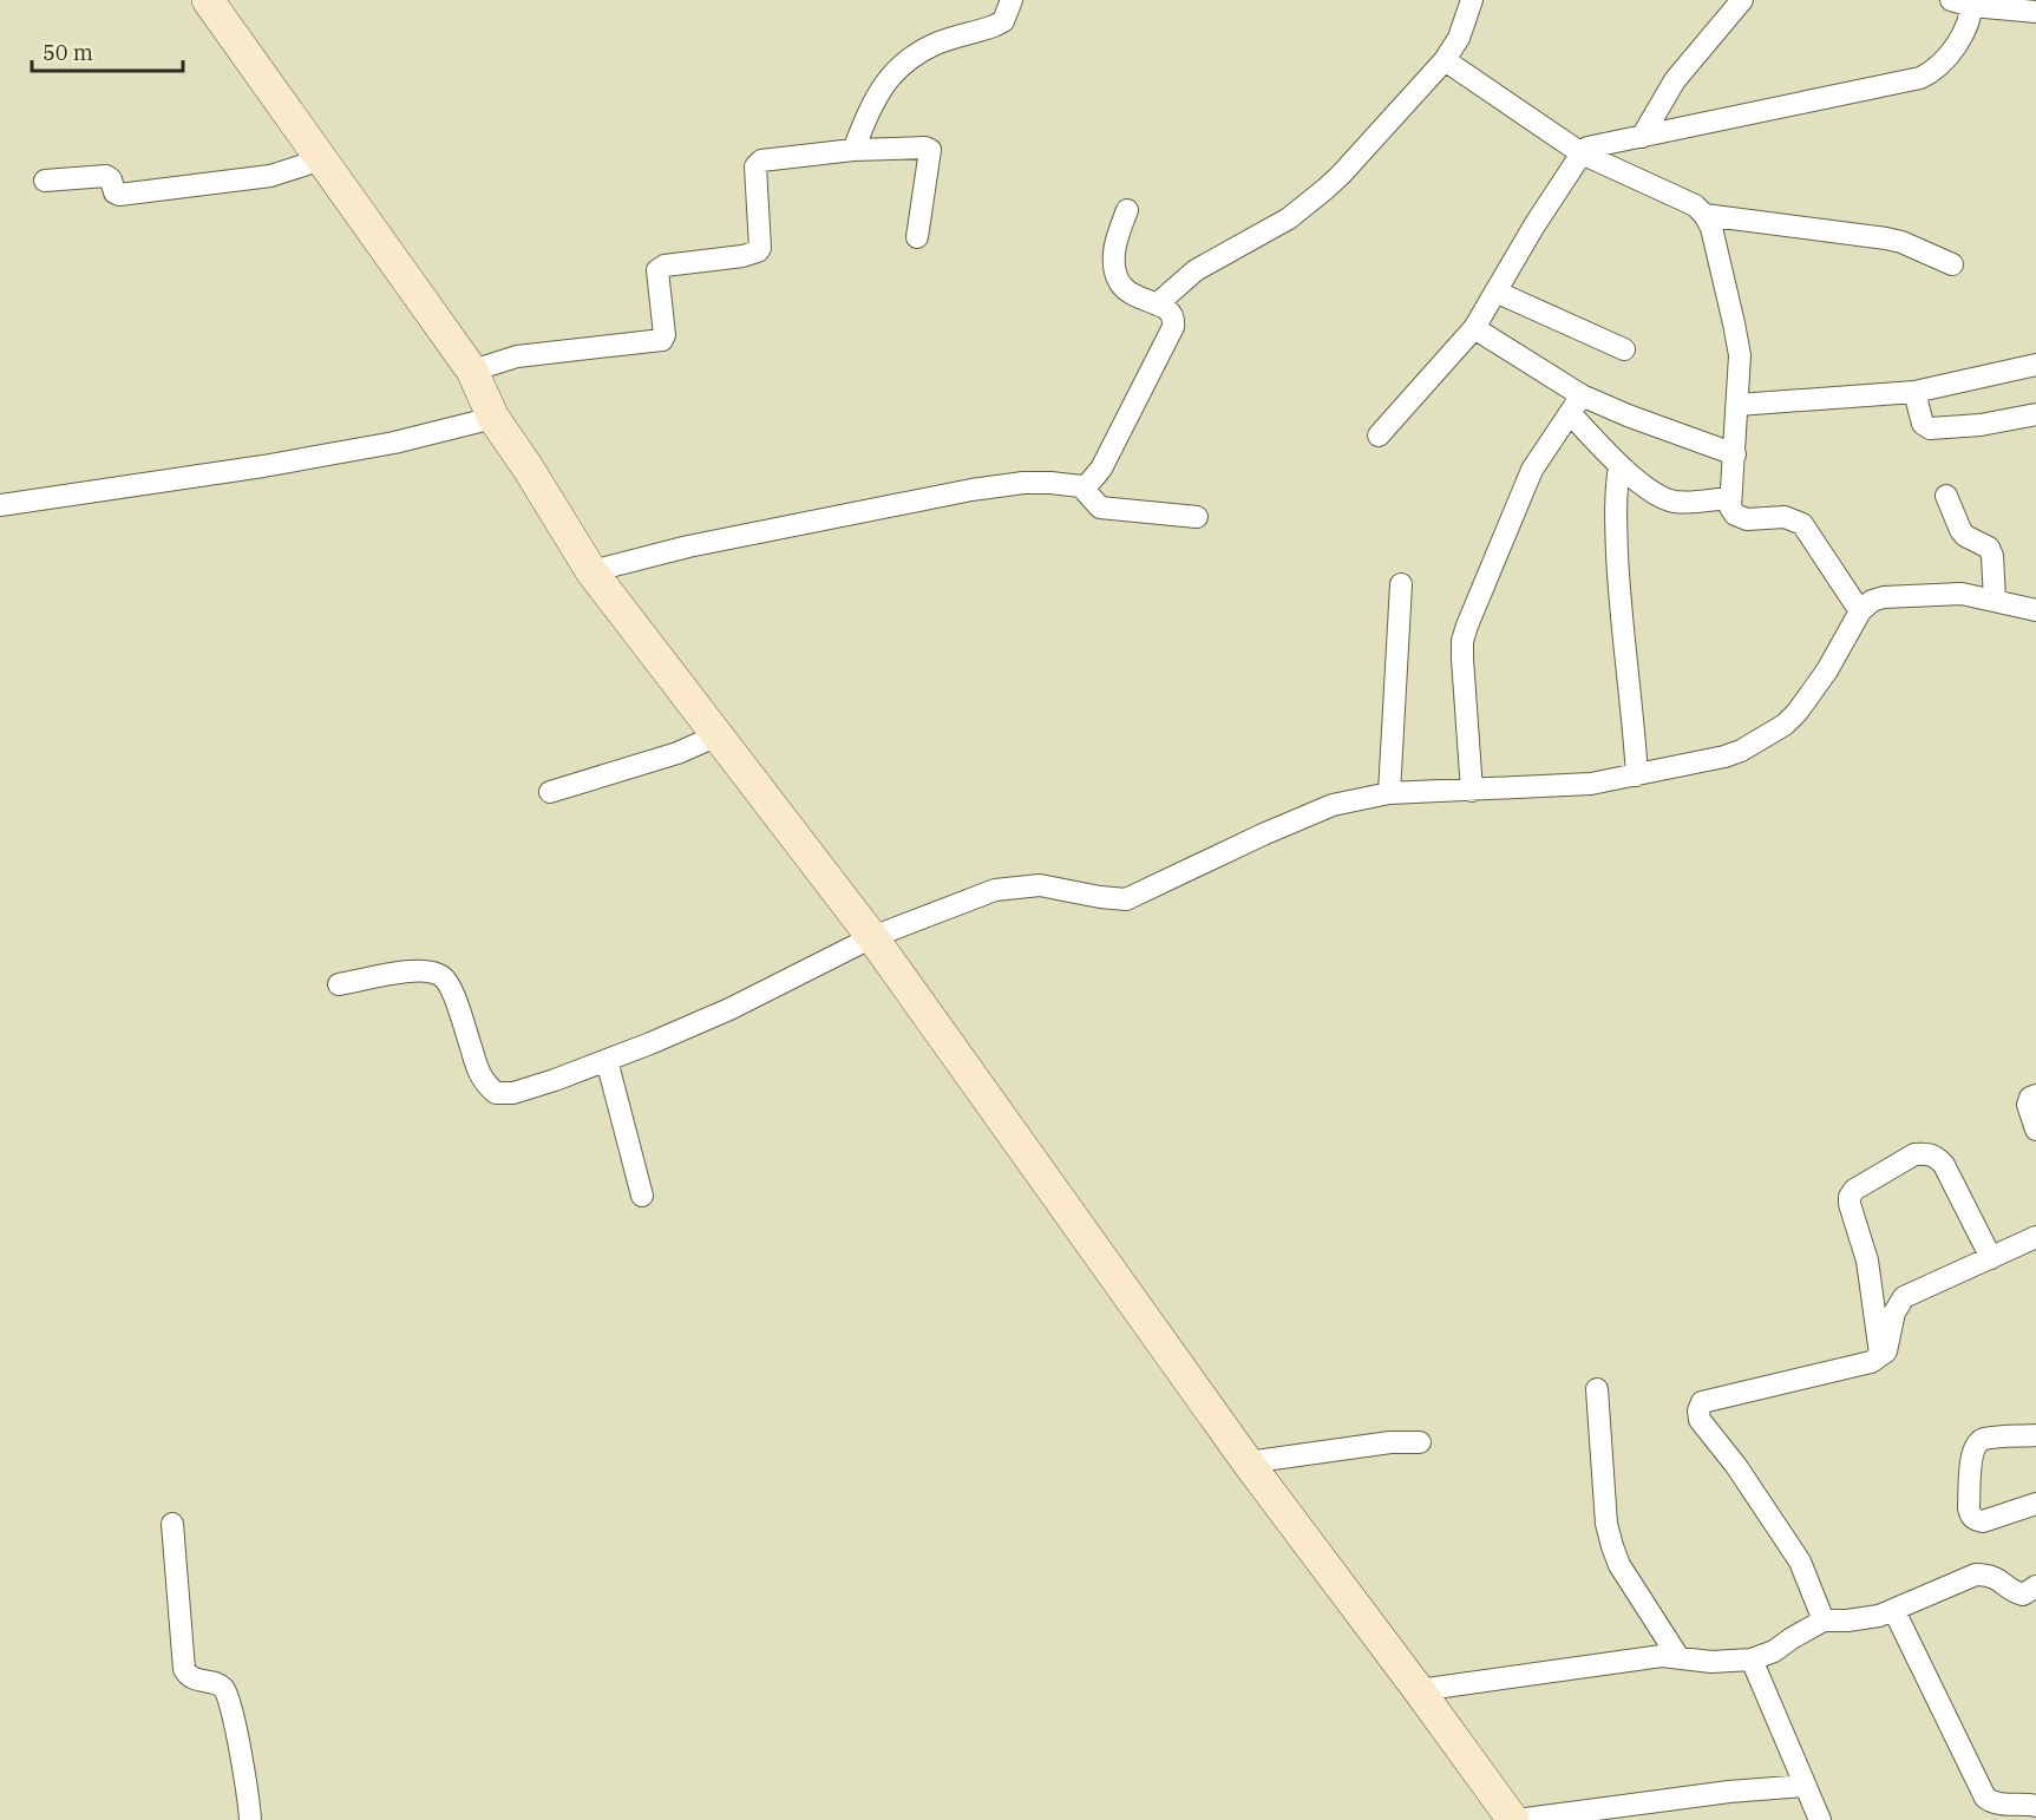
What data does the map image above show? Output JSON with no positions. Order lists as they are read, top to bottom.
{
  "scale_bar": "50 m"
}
